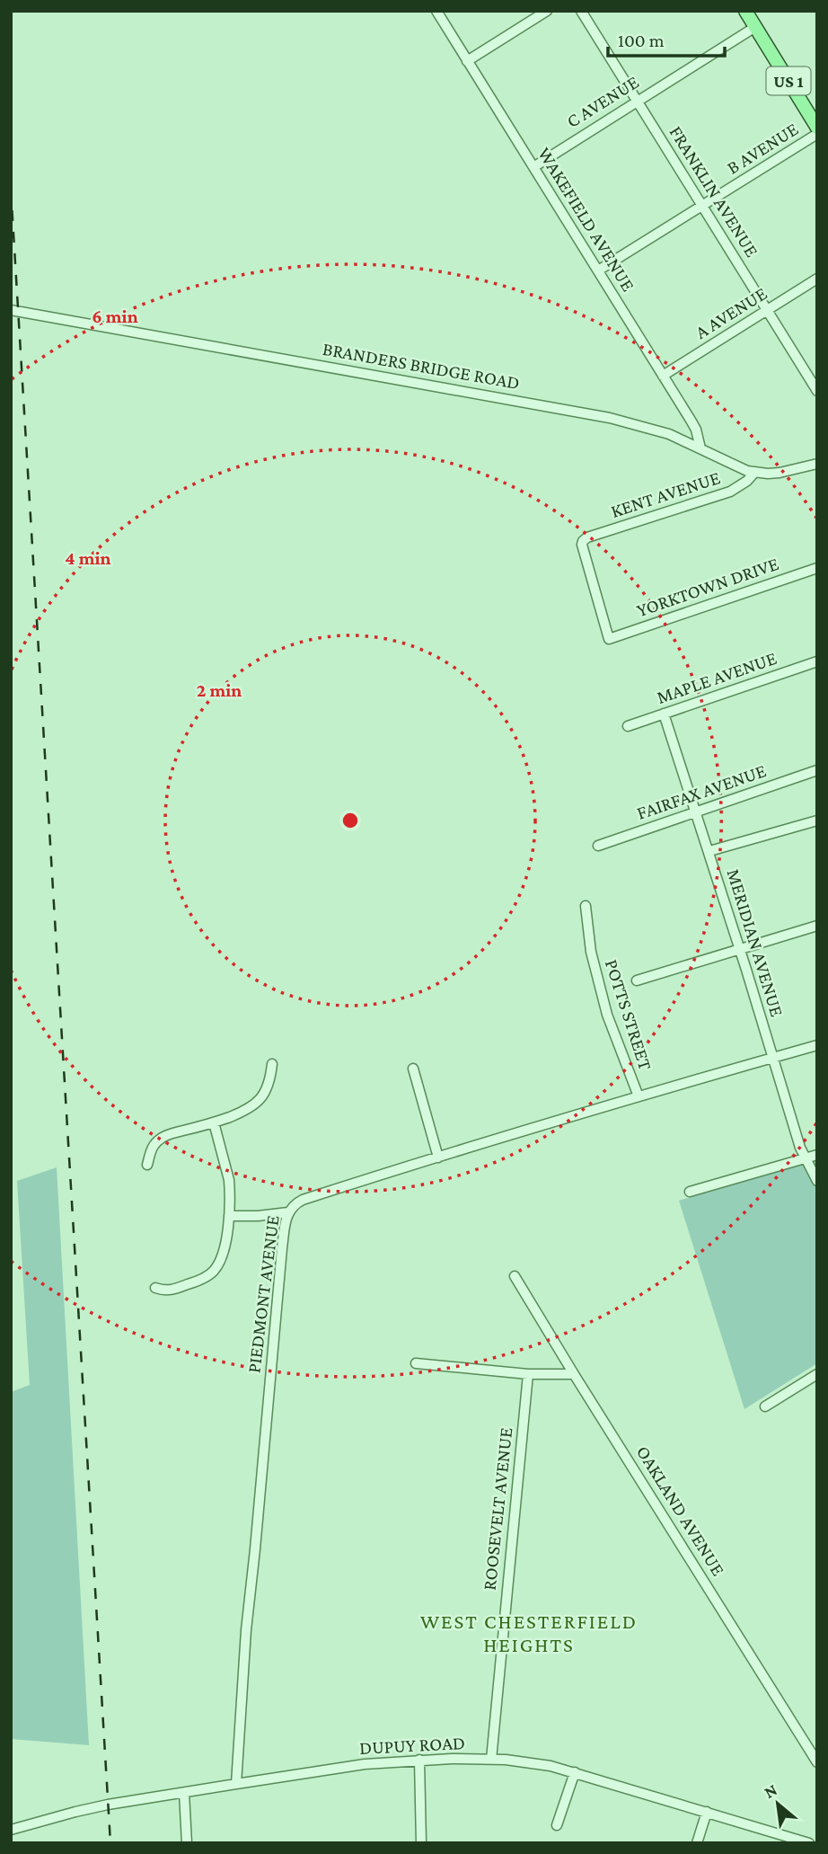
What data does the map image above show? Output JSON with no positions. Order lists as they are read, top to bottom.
{
  "streets": {
    "main road": ["US 1"],
    "street": [
      "C AVENUE",
      "B AVENUE",
      "FRANKLIN AVENUE",
      "WAKEFIELD AVENUE",
      "A AVENUE",
      "BRANDERS BRIDGE ROAD",
      "KENT AVENUE",
      "YORKTOWN DRIVE",
      "MAPLE AVENUE",
      "FAIRFAX AVENUE",
      "MERIDIAN AVENUE",
      "POTTS STREET",
      "PIEDMONT AVENUE",
      "ROOSEVELT AVENUE",
      "OAKLAND AVENUE",
      "DUPUY ROAD"
    ]
  },
  "crossings": [
    ["US 1", "C AVENUE"],
    ["C AVENUE", "FRANKLIN AVENUE"],
    ["C AVENUE", "WAKEFIELD AVENUE"],
    ["B AVENUE", "FRANKLIN AVENUE"],
    ["B AVENUE", "WAKEFIELD AVENUE"],
    ["FRANKLIN AVENUE", "A AVENUE"],
    ["WAKEFIELD AVENUE", "A AVENUE"],
    ["WAKEFIELD AVENUE", "BRANDERS BRIDGE ROAD"],
    ["BRANDERS BRIDGE ROAD", "KENT AVENUE"],
    ["KENT AVENUE", "YORKTOWN DRIVE"],
    ["MAPLE AVENUE", "MERIDIAN AVENUE"],
    ["FAIRFAX AVENUE", "MERIDIAN AVENUE"],
    ["MERIDIAN AVENUE", "PIEDMONT AVENUE"],
    ["POTTS STREET", "PIEDMONT AVENUE"],
    ["PIEDMONT AVENUE", "DUPUY ROAD"],
    ["ROOSEVELT AVENUE", "DUPUY ROAD"]
  ],
  "districts": ["WEST CHESTERFIELD HEIGHTS"],
  "scale_bar": "100 m",
  "north": "top left",
  "rings": ["6 min", "4 min", "2 min"]
}
